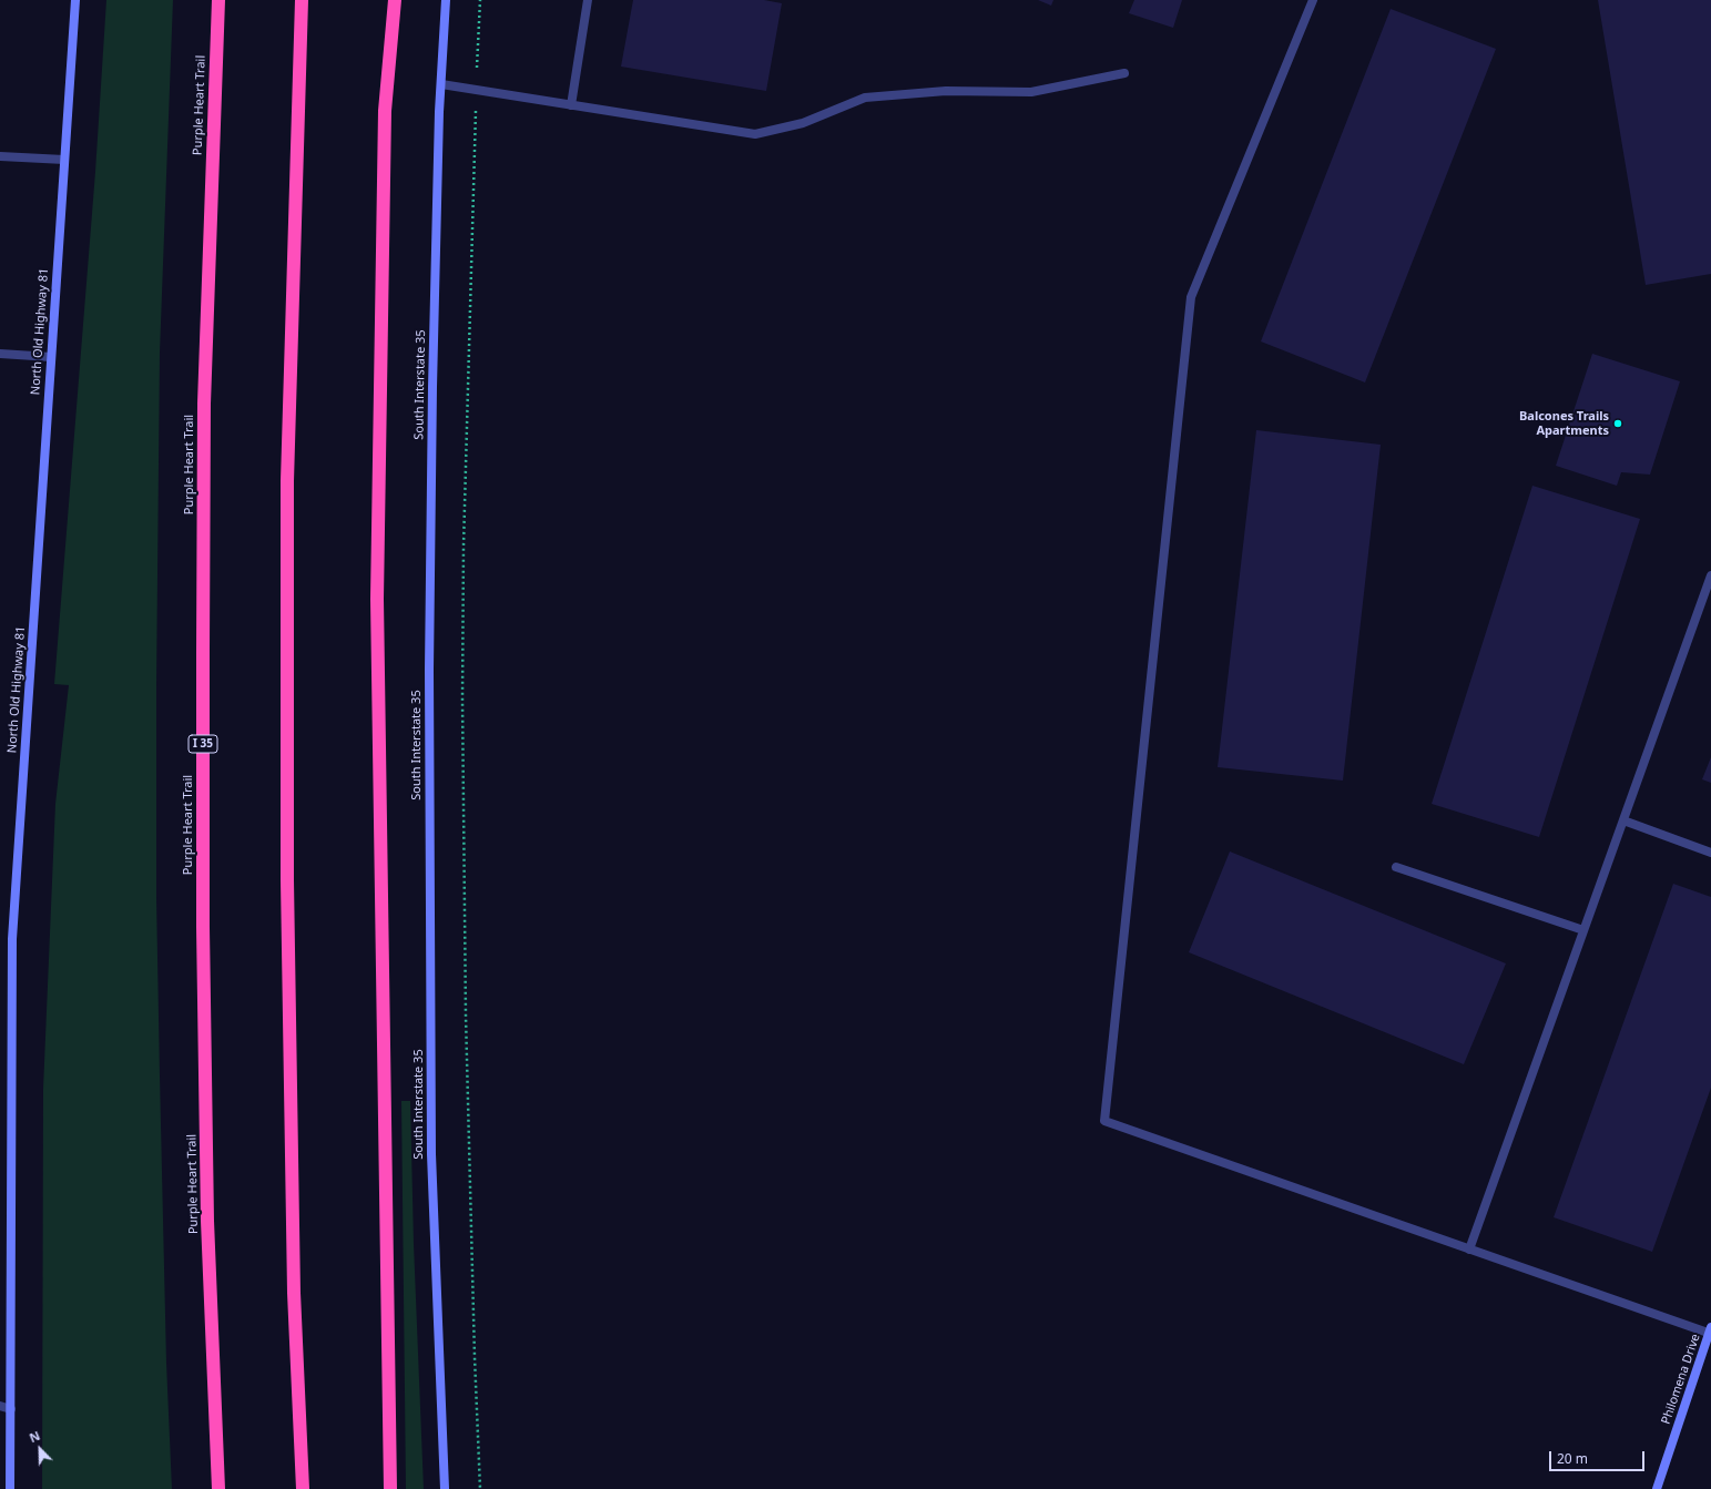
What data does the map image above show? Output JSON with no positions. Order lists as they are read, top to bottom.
{
  "streets": {
    "highway": ["Purple Heart Trail", "I 35"],
    "main road": ["North Old Highway 81", "South Interstate 35", "Philomena Drive"]
  },
  "places": ["Balcones Trails Apartments"],
  "scale_bar": "20 m",
  "north": "top left"
}
